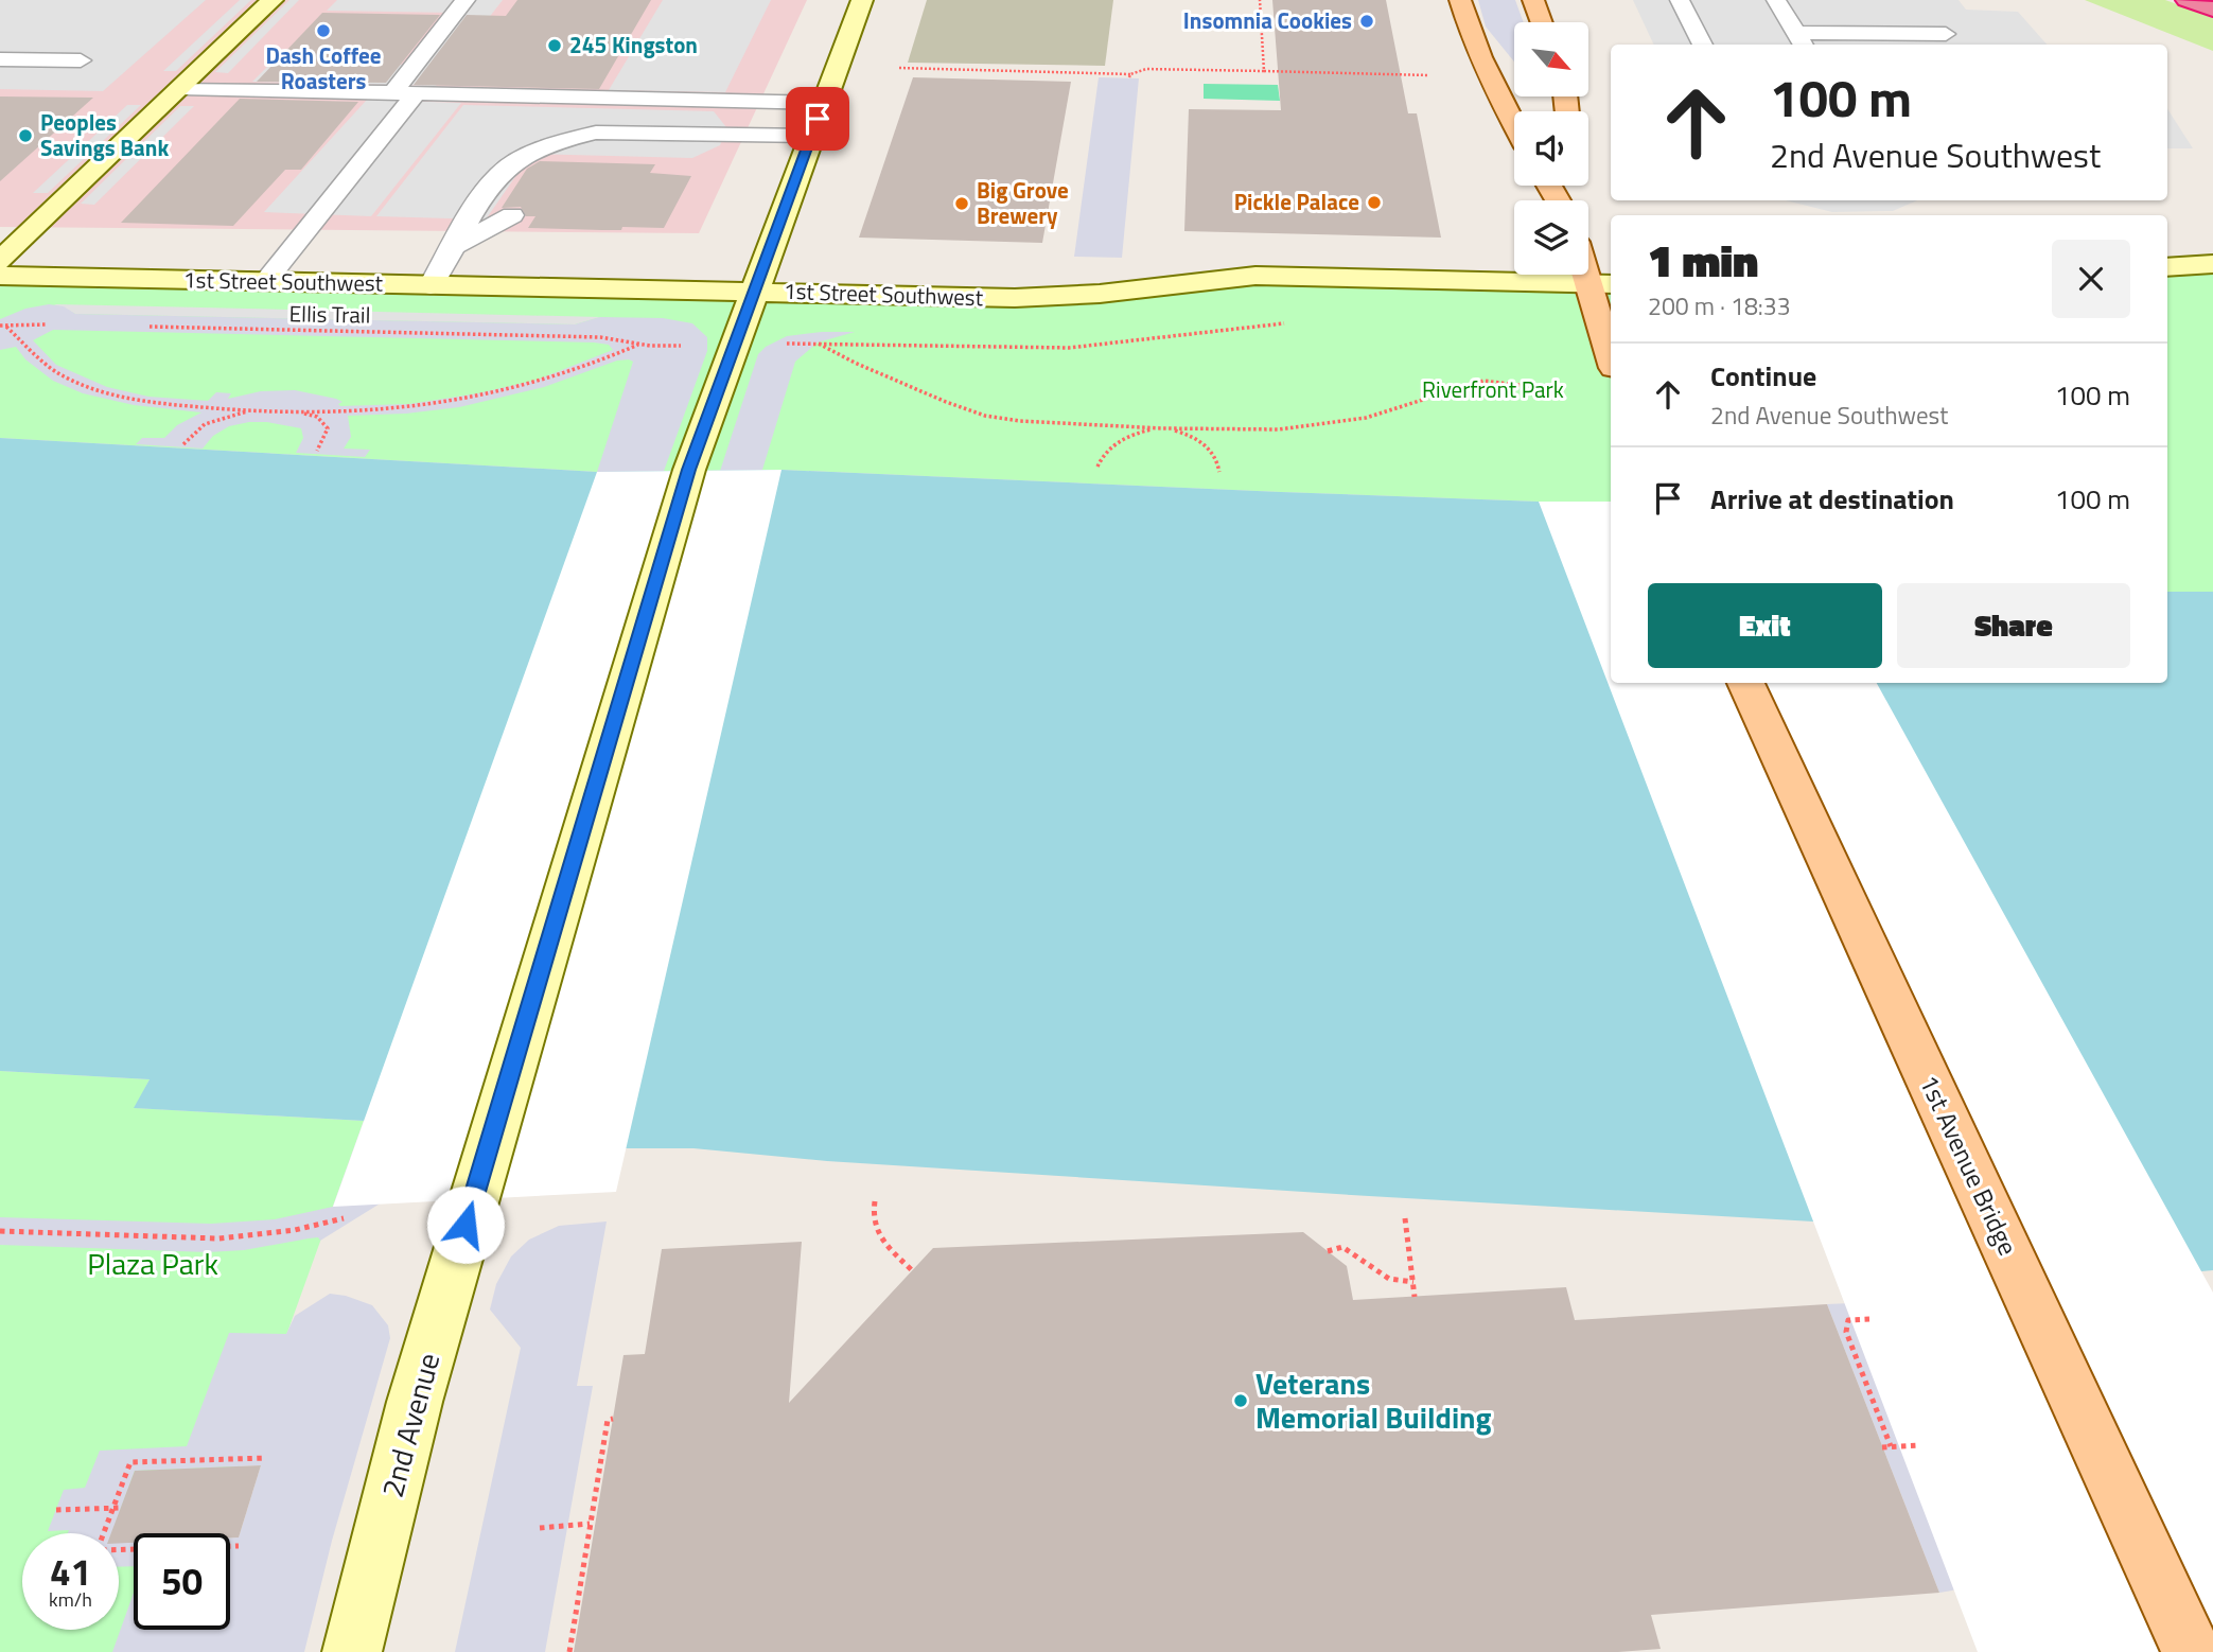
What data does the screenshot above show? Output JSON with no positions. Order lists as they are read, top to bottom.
{
  "streets": {
    "main road": ["1st Street Southwest", "1st Avenue Bridge", "2nd Avenue"],
    "path": ["Ellis Trail"]
  },
  "crossings": [
    ["1st Street Southwest", "2nd Avenue"]
  ],
  "parks": ["Riverfront Park", "Plaza Park"],
  "places": [
    "Insomnia Cookies",
    "Dash Coffee Roasters",
    "245 Kingston",
    "Peoples Savings Bank",
    "Pickle Palace",
    "Big Grove Brewery",
    "Veterans Memorial Building"
  ],
  "north": "bottom right",
  "page": {
    "turn": ["100 m", "2nd Avenue Southwest"],
    "heading": ["1 min", "200 m · 18:33"],
    "list": [
      {
        "name": "Continue",
        "note": "2nd Avenue Southwest",
        "value": "100 m"
      },
      {
        "name": "Arrive at destination",
        "value": "100 m"
      }
    ],
    "buttons": ["Exit", "Share"],
    "speed": "41 km/h",
    "limit": "50"
  }
}
